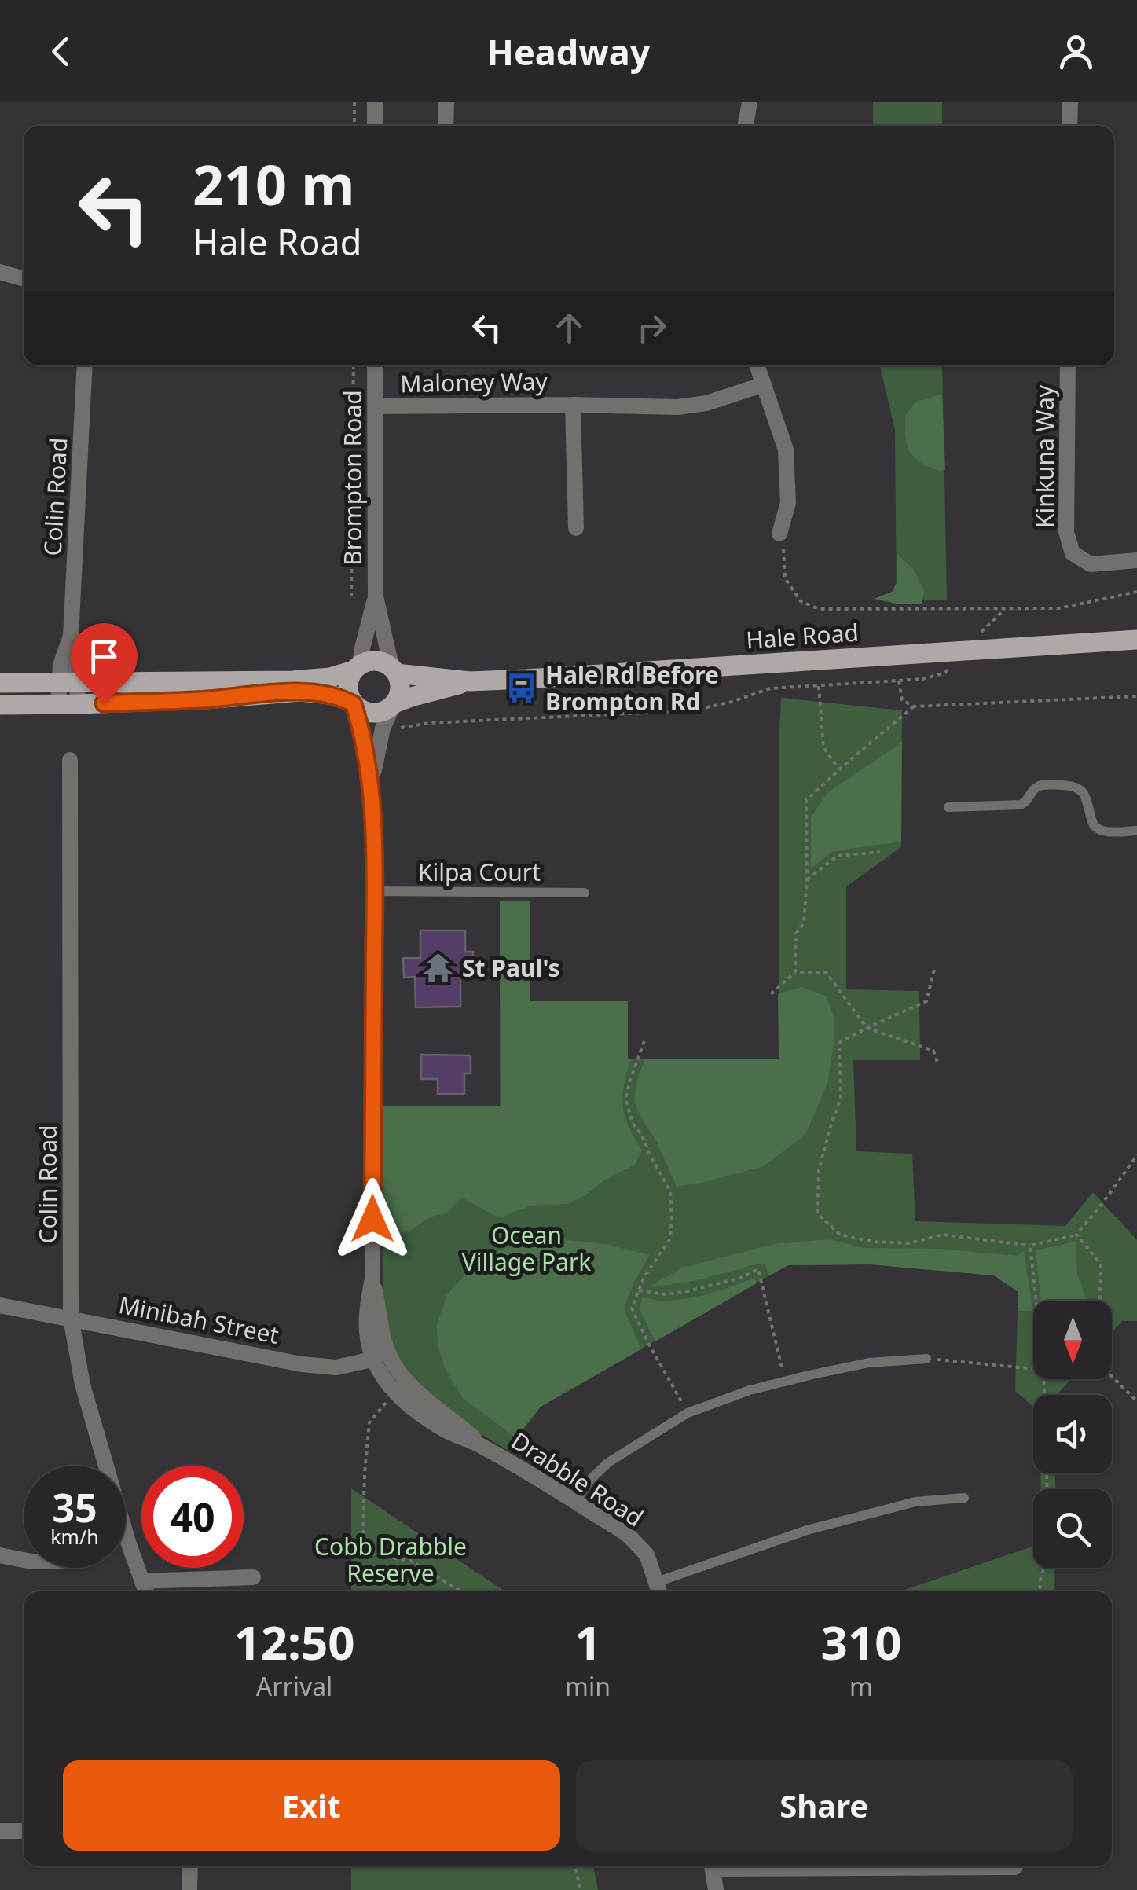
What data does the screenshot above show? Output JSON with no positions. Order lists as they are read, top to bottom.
{
  "streets": {
    "main road": ["Hale Road"],
    "street": [
      "Maloney Way",
      "Kinkuna Way",
      "Brompton Road",
      "Colin Road",
      "Minibah Street",
      "Drabble Road"
    ],
    "lane": ["Kilpa Court"]
  },
  "crossings": [
    ["Maloney Way", "Brompton Road"],
    ["Brompton Road", "Hale Road"],
    ["Colin Road", "Minibah Street"],
    ["Minibah Street", "Drabble Road"]
  ],
  "parks": ["Ocean Village Park", "Cobb Drabble Reserve"],
  "places": {
    "bus stop": ["Hale Rd Before Brompton Rd"],
    "temple": ["St Paul's"]
  },
  "north": "bottom",
  "page": {
    "header": "Headway",
    "turn": ["210 m", "Hale Road"],
    "speed": "35 km/h",
    "limit": "40",
    "eta": [
      "12:50",
      "Arrival",
      "1",
      "min",
      "310",
      "m"
    ],
    "buttons": ["Exit", "Share"]
  }
}
